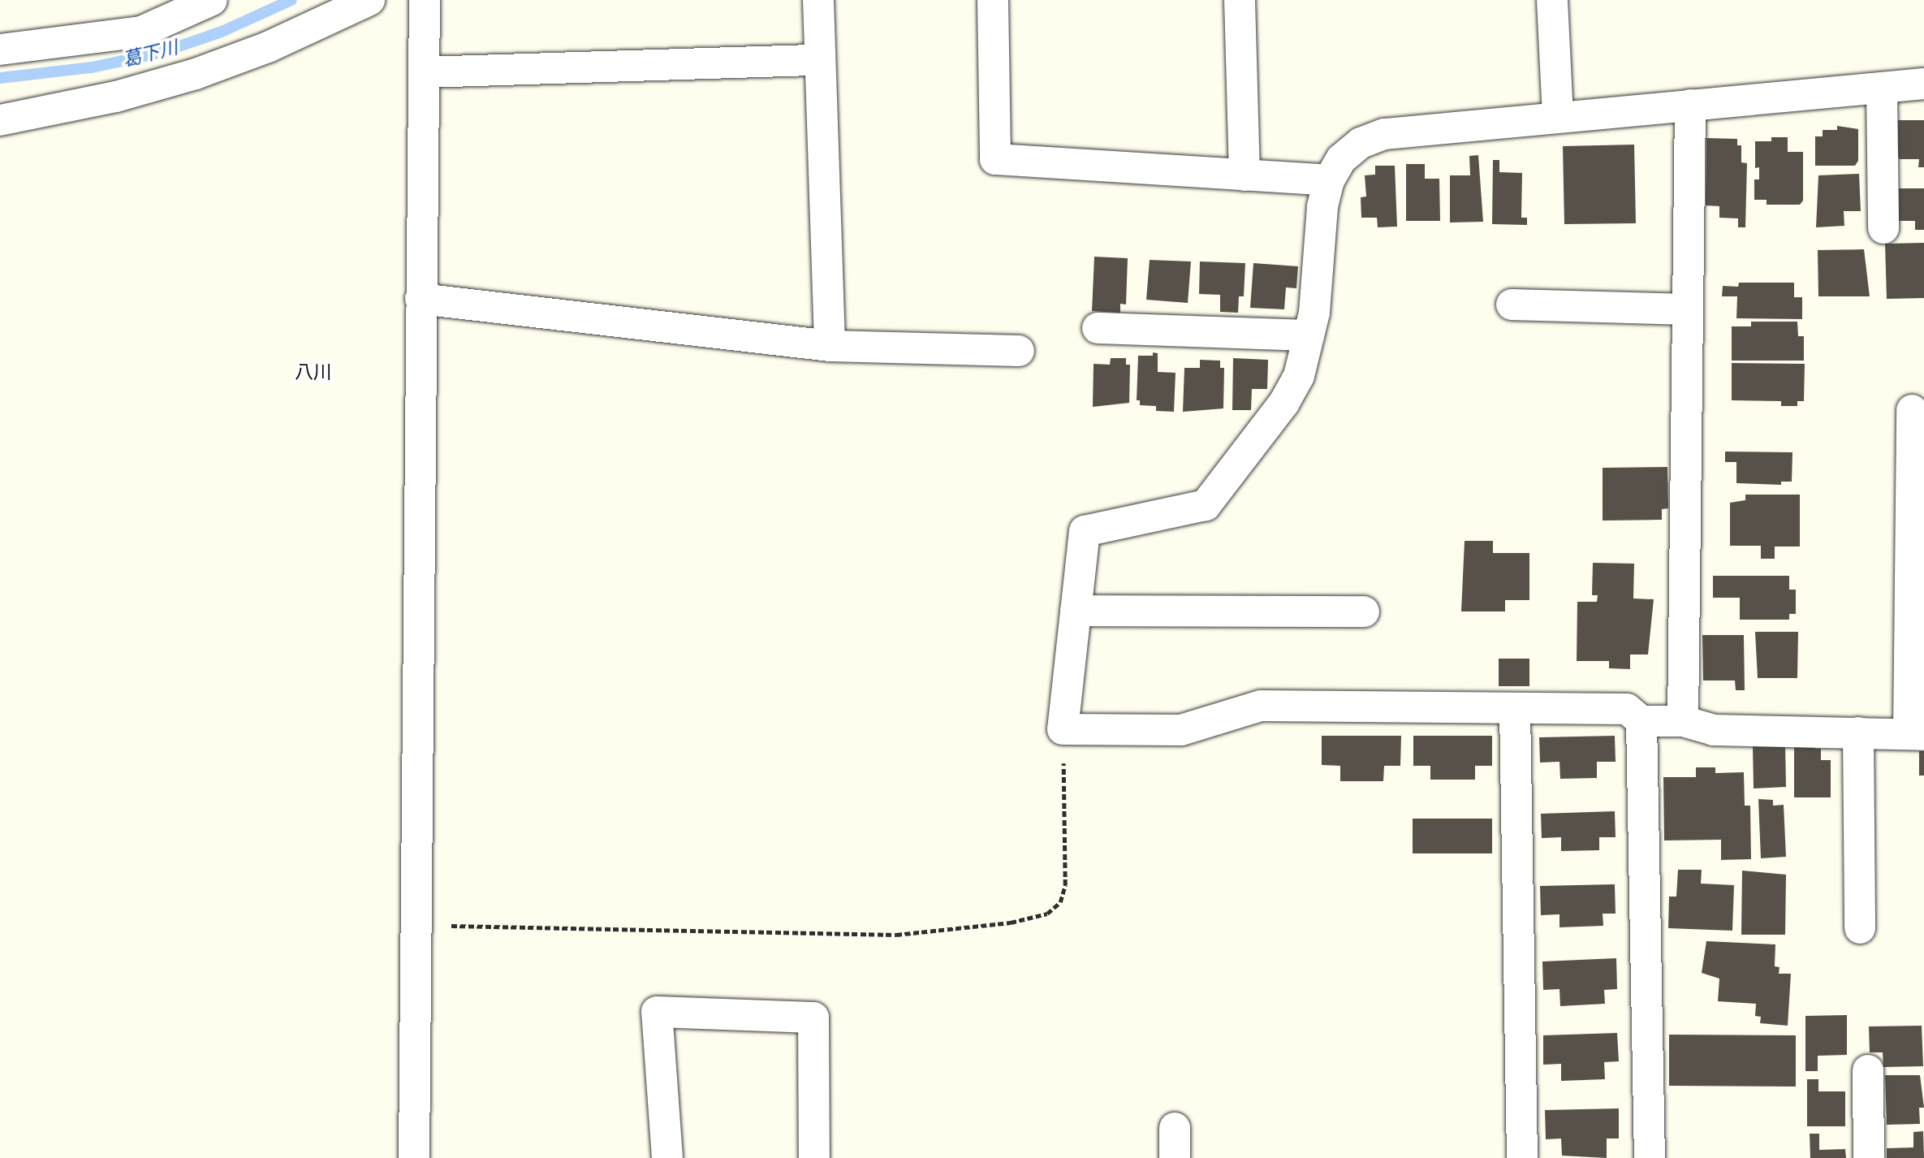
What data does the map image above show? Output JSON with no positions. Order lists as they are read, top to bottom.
{
  "districts": ["八川"],
  "water": ["葛下川"]
}
